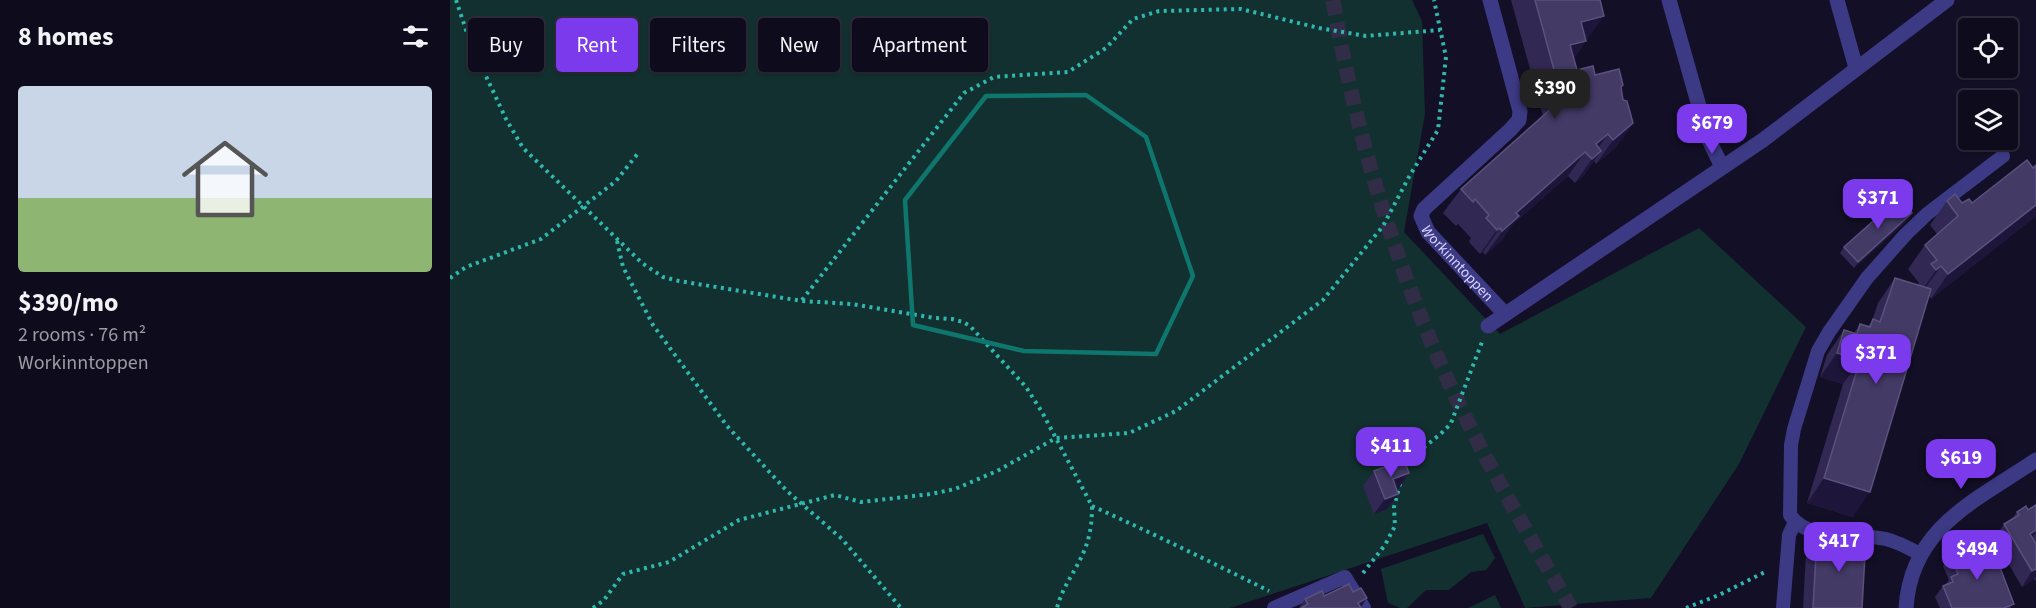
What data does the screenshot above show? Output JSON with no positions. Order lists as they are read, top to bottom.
{
  "streets": {
    "street": ["Workinntoppen"]
  },
  "page": {
    "heading": "8 homes",
    "chip": [
      "Buy",
      "Rent",
      "Filters",
      "New",
      "Apartment"
    ],
    "price": [
      "$390",
      "$679",
      "$371",
      "$371",
      "$411",
      "$619",
      "$417",
      "$494"
    ],
    "list": [
      {
        "name": "$390/mo",
        "note": "2 rooms · 76 m² · Workinntoppen"
      }
    ]
  }
}
